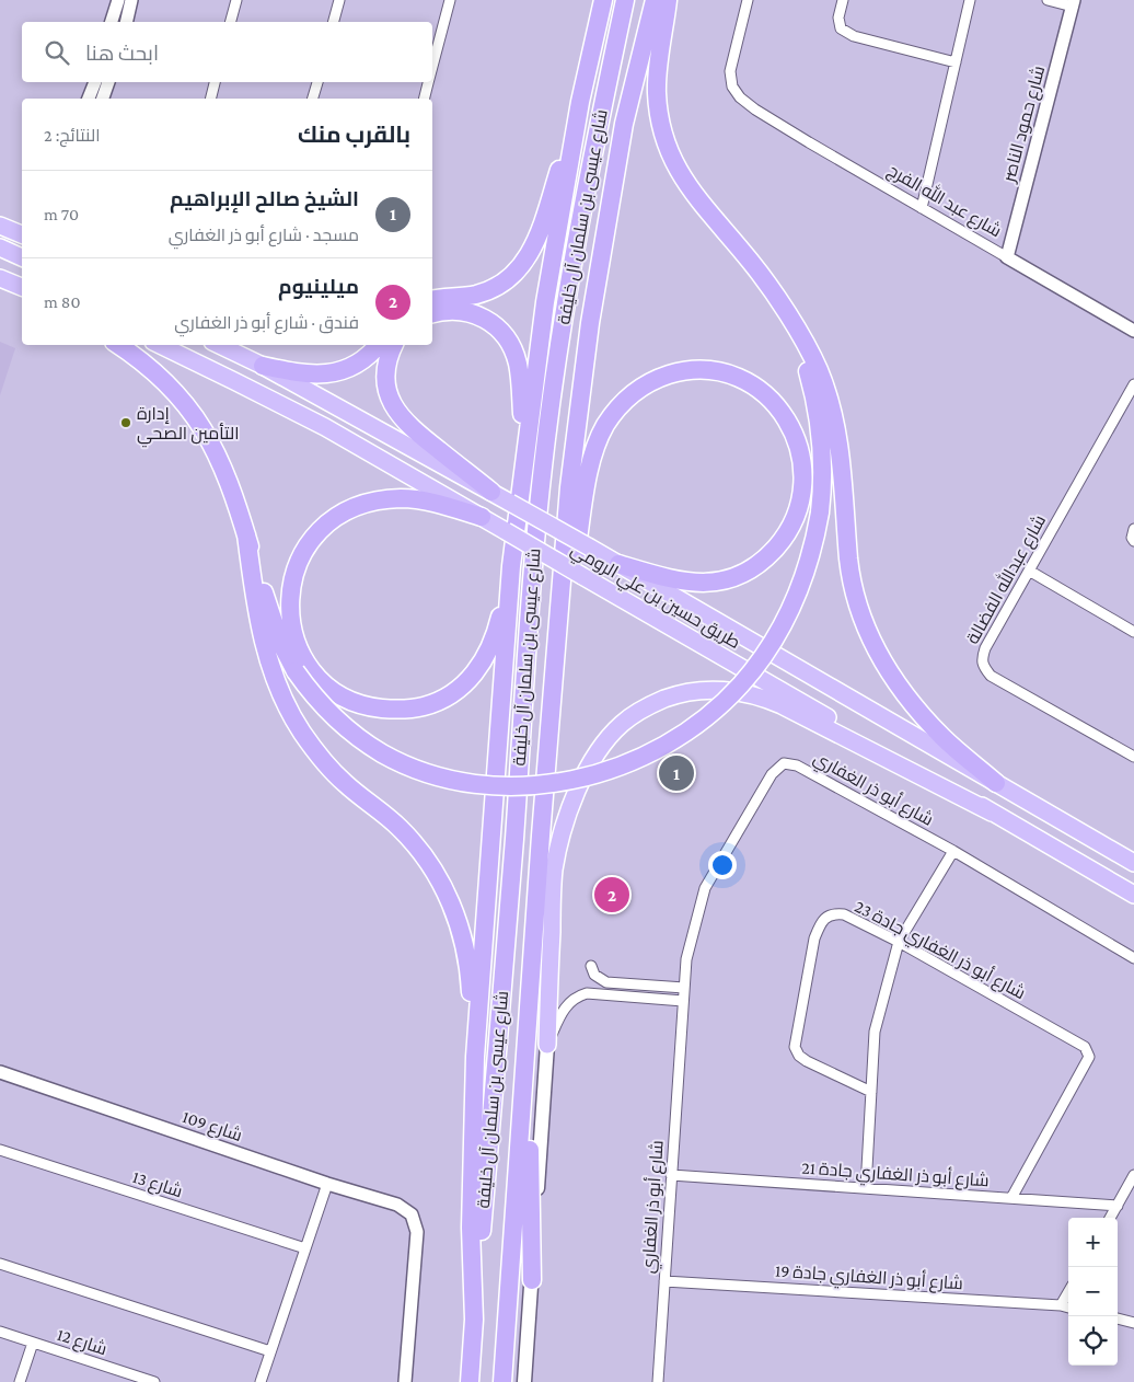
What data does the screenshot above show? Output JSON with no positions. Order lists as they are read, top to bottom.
{
  "streets": {
    "highway": ["شارع عيسى بن سلمان آل خليفة", "طريق حسين بن علي الرومي"],
    "street": [
      "شارع حمود الناصر",
      "شارع عبد الله الفرج",
      "شارع عبدالله الفضالة",
      "شارع أبو ذر الغفاري",
      "شارع أبو ذر الغفاري جادة 23",
      "شارع 109",
      "شارع أبو ذر الغفاري جادة 21",
      "شارع 13",
      "شارع أبو ذر الغفاري جادة 19",
      "شارع 12"
    ]
  },
  "crossings": [
    ["شارع حمود الناصر", "شارع عبد الله الفرج"],
    ["شارع أبو ذر الغفاري", "شارع أبو ذر الغفاري جادة 21"],
    ["شارع أبو ذر الغفاري", "شارع أبو ذر الغفاري جادة 19"],
    ["شارع أبو ذر الغفاري جادة 23", "شارع أبو ذر الغفاري جادة 21"]
  ],
  "places": ["إدارة التأمين الصحي"],
  "page": {
    "search": "ابحث هنا",
    "heading": ["بالقرب منك", "النتائج: 2"],
    "list": [
      {
        "mark": "1",
        "name": "الشيخ صالح الإبراهيم",
        "note": "مسجد · شارع أبو ذر الغفاري",
        "value": "70 m"
      },
      {
        "mark": "2",
        "name": "ميلينيوم",
        "note": "فندق · شارع أبو ذر الغفاري",
        "value": "80 m"
      }
    ],
    "pins": ["1", "2"],
    "map_buttons": ["+", "−"]
  }
}
